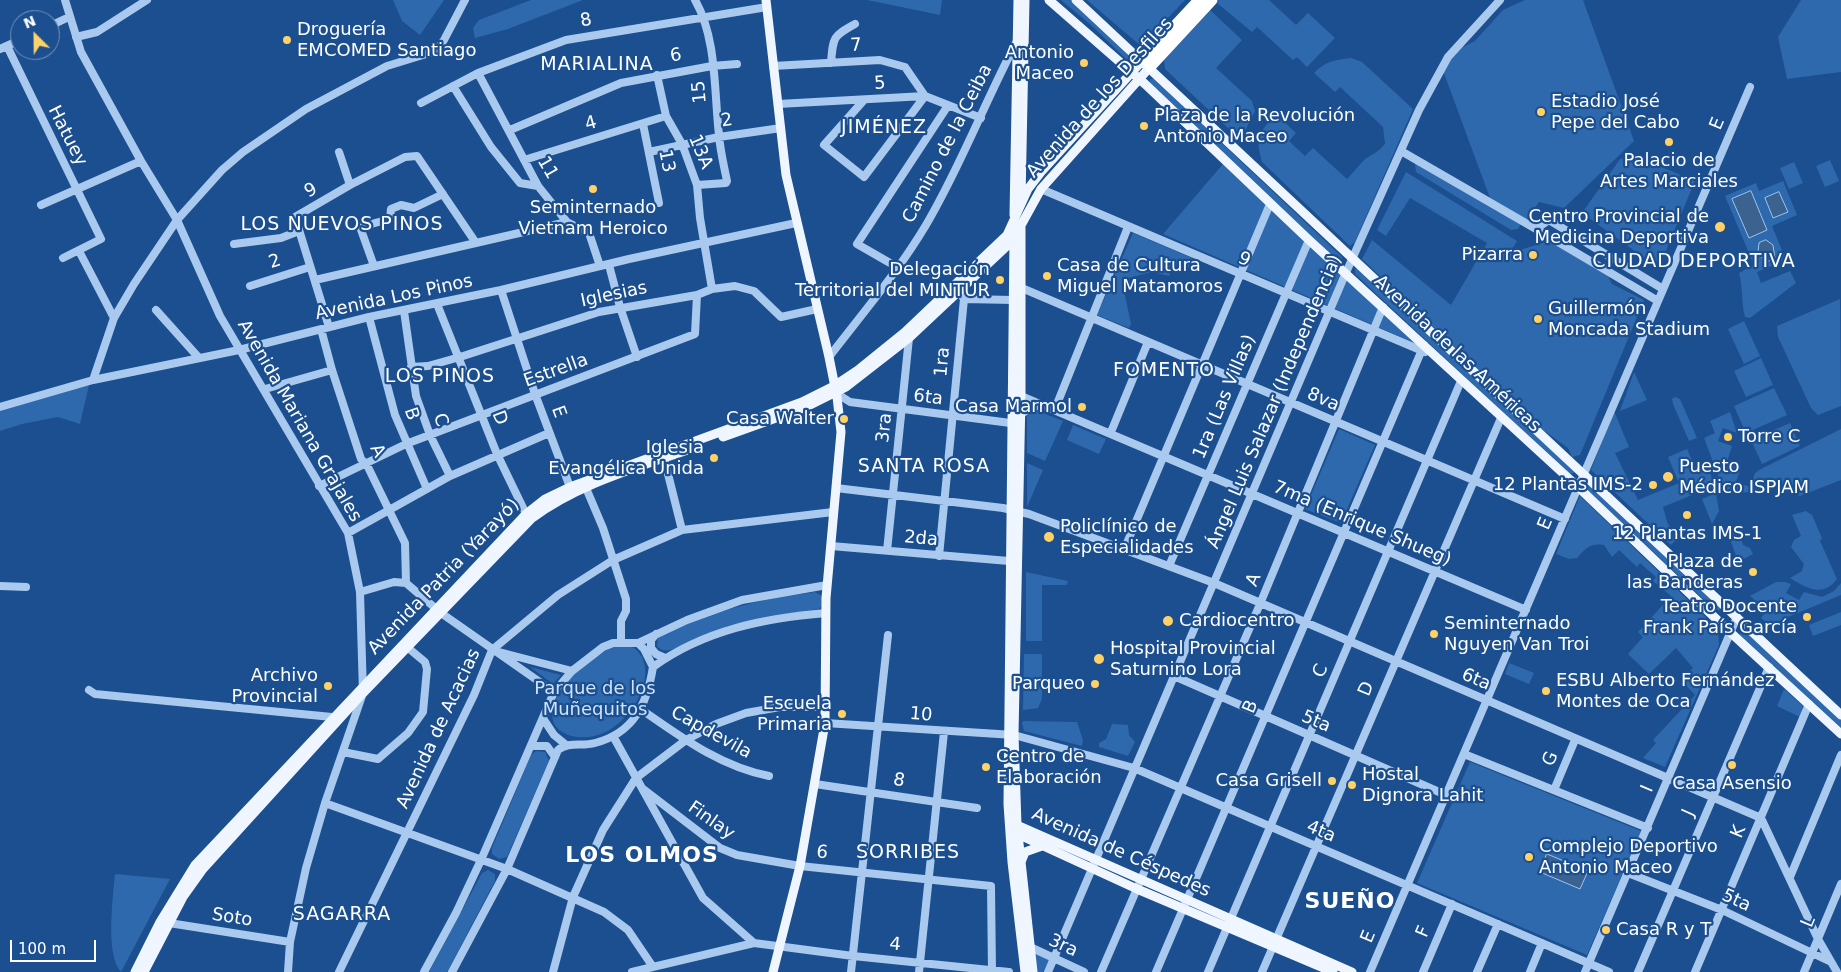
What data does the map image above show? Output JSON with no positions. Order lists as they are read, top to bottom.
{
  "streets": {
    "highway": ["Avenida de los Desfiles"],
    "main road": ["Avenida de las Américas", "Avenida Patria (Yarayó)", "Avenida de Céspedes"],
    "street": [
      "8",
      "7",
      "6",
      "5",
      "15",
      "2",
      "4",
      "E",
      "Hatuey",
      "Camino de la Ceiba",
      "13A",
      "13",
      "11",
      "9",
      "Iglesias",
      "Avenida Los Pinos",
      "1ra",
      "Estrella",
      "1ra (Las Villas)",
      "6ta",
      "8va",
      "Ángel Luis Salazar (Independencia)",
      "B",
      "D",
      "C",
      "Avenida Mariana Grajales",
      "3ra",
      "A",
      "7ma (Enrique Shueg)",
      "2da",
      "10",
      "5ta",
      "Avenida de Acacias",
      "Capdevila",
      "G",
      "I",
      "J",
      "Finlay",
      "4ta",
      "K",
      "Soto",
      "L",
      "F"
    ]
  },
  "crossings": [
    ["8", "15"],
    ["8", "11"],
    ["7", "5"],
    ["6", "15"],
    ["6", "4"],
    ["6", "13A"],
    ["6", "11"],
    ["6", "Finlay"],
    ["15", "2"],
    ["15", "13A"],
    ["Avenida de los Desfiles", "9"],
    ["Avenida de los Desfiles", "Avenida de las Américas"],
    ["Avenida de los Desfiles", "Avenida Patria (Yarayó)"],
    ["2", "13A"],
    ["2", "13"],
    ["4", "13A"],
    ["4", "13"],
    ["4", "11"],
    ["E", "Iglesias"],
    ["E", "Avenida Los Pinos"],
    ["E", "Avenida de las Américas"],
    ["E", "Estrella"],
    ["E", "6ta"],
    ["E", "8va"],
    ["E", "7ma (Enrique Shueg)"],
    ["E", "Avenida Patria (Yarayó)"],
    ["E", "5ta"],
    ["E", "4ta"],
    ["13A", "Avenida Los Pinos"],
    ["11", "Avenida Los Pinos"],
    ["9", "Avenida de las Américas"],
    ["9", "1ra (Las Villas)"],
    ["9", "Ángel Luis Salazar (Independencia)"],
    ["9", "B"],
    ["9", "A"],
    ["Iglesias", "Estrella"],
    ["Iglesias", "D"],
    ["Iglesias", "C"],
    ["Avenida Los Pinos", "B"],
    ["Avenida Los Pinos", "D"],
    ["Avenida Los Pinos", "C"],
    ["Avenida Los Pinos", "Avenida Mariana Grajales"],
    ["Avenida Los Pinos", "A"],
    ["Avenida de las Américas", "1ra (Las Villas)"],
    ["Avenida de las Américas", "Ángel Luis Salazar (Independencia)"],
    ["Avenida de las Américas", "B"],
    ["Avenida de las Américas", "D"],
    ["Avenida de las Américas", "C"],
    ["Avenida de las Américas", "A"],
    ["Avenida de las Américas", "I"],
    ["Avenida de las Américas", "J"],
    ["Avenida de las Américas", "K"],
    ["1ra", "6ta"],
    ["1ra", "2da"],
    ["1ra", "Avenida Patria (Yarayó)"],
    ["Estrella", "B"],
    ["Estrella", "D"],
    ["Estrella", "C"],
    ["Estrella", "Avenida Mariana Grajales"],
    ["Estrella", "A"],
    ["1ra (Las Villas)", "6ta"],
    ["1ra (Las Villas)", "8va"],
    ["1ra (Las Villas)", "7ma (Enrique Shueg)"],
    ["6ta", "Ángel Luis Salazar (Independencia)"],
    ["6ta", "B"],
    ["6ta", "D"],
    ["6ta", "C"],
    ["6ta", "3ra"],
    ["6ta", "A"],
    ["6ta", "Avenida Patria (Yarayó)"],
    ["6ta", "G"],
    ["6ta", "I"],
    ["6ta", "J"],
    ["6ta", "K"],
    ["8va", "Ángel Luis Salazar (Independencia)"],
    ["8va", "B"],
    ["8va", "D"],
    ["8va", "C"],
    ["8va", "A"],
    ["Ángel Luis Salazar (Independencia)", "3ra"],
    ["Ángel Luis Salazar (Independencia)", "7ma (Enrique Shueg)"],
    ["Ángel Luis Salazar (Independencia)", "5ta"],
    ["Ángel Luis Salazar (Independencia)", "4ta"],
    ["Ángel Luis Salazar (Independencia)", "Avenida de Céspedes"],
    ["B", "7ma (Enrique Shueg)"],
    ["B", "5ta"],
    ["B", "4ta"],
    ["B", "Avenida de Céspedes"],
    ["D", "7ma (Enrique Shueg)"],
    ["D", "Avenida Patria (Yarayó)"],
    ["D", "5ta"],
    ["D", "4ta"],
    ["D", "Avenida de Céspedes"],
    ["C", "7ma (Enrique Shueg)"],
    ["C", "5ta"],
    ["C", "4ta"],
    ["C", "Avenida de Céspedes"],
    ["Avenida Mariana Grajales", "Avenida Patria (Yarayó)"],
    ["Avenida Mariana Grajales", "Soto"],
    ["3ra", "2da"],
    ["3ra", "Avenida Patria (Yarayó)"],
    ["A", "7ma (Enrique Shueg)"],
    ["A", "5ta"],
    ["A", "4ta"],
    ["A", "Avenida de Céspedes"],
    ["Avenida Patria (Yarayó)", "Soto"],
    ["10", "4ta"],
    ["5ta", "I"],
    ["5ta", "J"],
    ["5ta", "K"],
    ["5ta", "L"],
    ["I", "4ta"],
    ["4ta", "F"]
  ],
  "districts": [
    "MARIALINA",
    "JIMÉNEZ",
    "LOS NUEVOS PINOS",
    "CIUDAD DEPORTIVA",
    "FOMENTO",
    "LOS PINOS",
    "SANTA ROSA",
    "SORRIBES",
    "LOS OLMOS",
    "SUEÑO",
    "SAGARRA"
  ],
  "parks": ["Parque de los Muñequitos"],
  "places": [
    "Droguería EMCOMED Santiago",
    "Antonio Maceo",
    "Estadio José Pepe del Cabo",
    "Plaza de la Revolución Antonio Maceo",
    "Palacio de Artes Marciales",
    "Seminternado Vietnam Heroico",
    "Centro Provincial de Medicina Deportiva",
    "Pizarra",
    "Casa de Cultura Miguel Matamoros",
    "Delegación Territorial del MINTUR",
    "Guillermón Moncada Stadium",
    "Casa Marmol",
    "Casa Walter",
    "Torre C",
    "Iglesia Evangélica Unida",
    "Puesto Médico ISPJAM",
    "12 Plantas IMS-2",
    "12 Plantas IMS-1",
    "Policlínico de Especialidades",
    "Plaza de las Banderas",
    "Teatro Docente Frank País García",
    "Cardiocentro",
    "Seminternado Nguyen Van Troi",
    "Hospital Provincial Saturnino Lora",
    "Parqueo",
    "Archivo Provincial",
    "ESBU Alberto Fernández Montes de Oca",
    "Escuela Primaria",
    "Casa Asensio",
    "Centro de Elaboración",
    "Casa Grisell",
    "Hostal Dignora Lahit",
    "Complejo Deportivo Antonio Maceo",
    "Casa R y T"
  ],
  "scale_bar": "100 m",
  "north": "top left"
}
